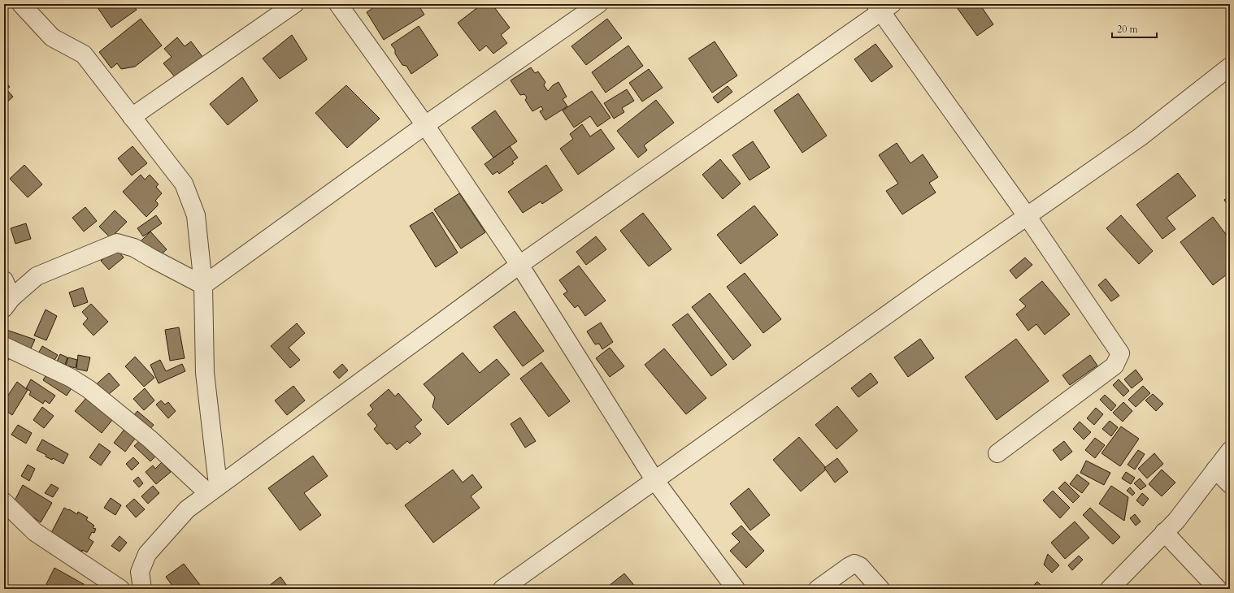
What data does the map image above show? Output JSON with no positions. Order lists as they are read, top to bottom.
{
  "scale_bar": "20 m"
}
